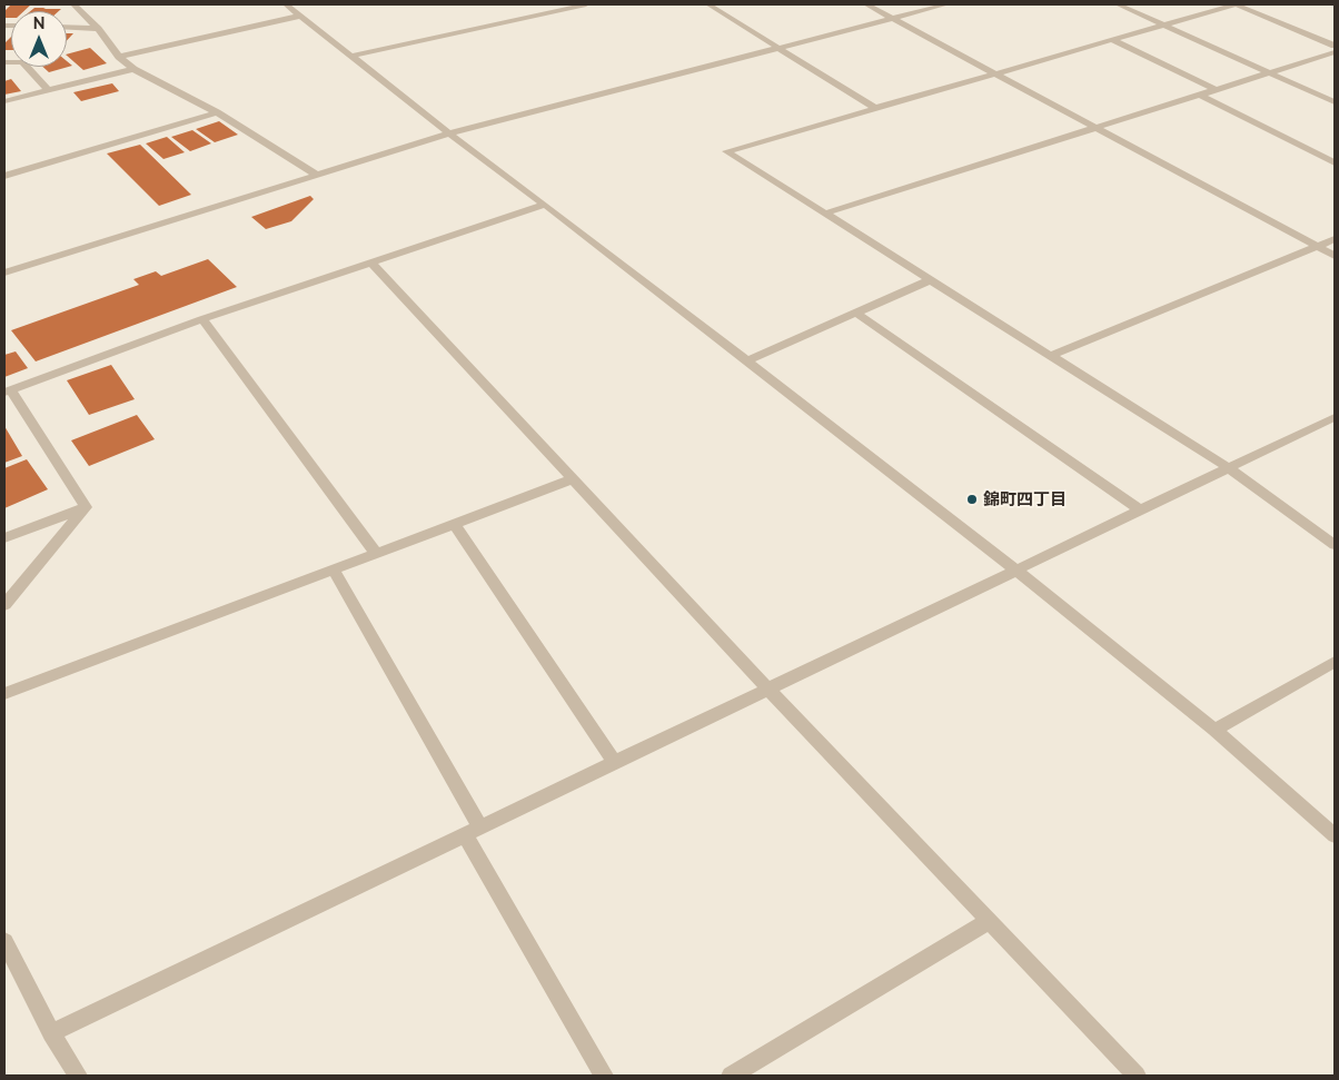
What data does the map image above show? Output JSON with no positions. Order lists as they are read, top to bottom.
{
  "places": ["錦町四丁目"],
  "north": "top"
}
